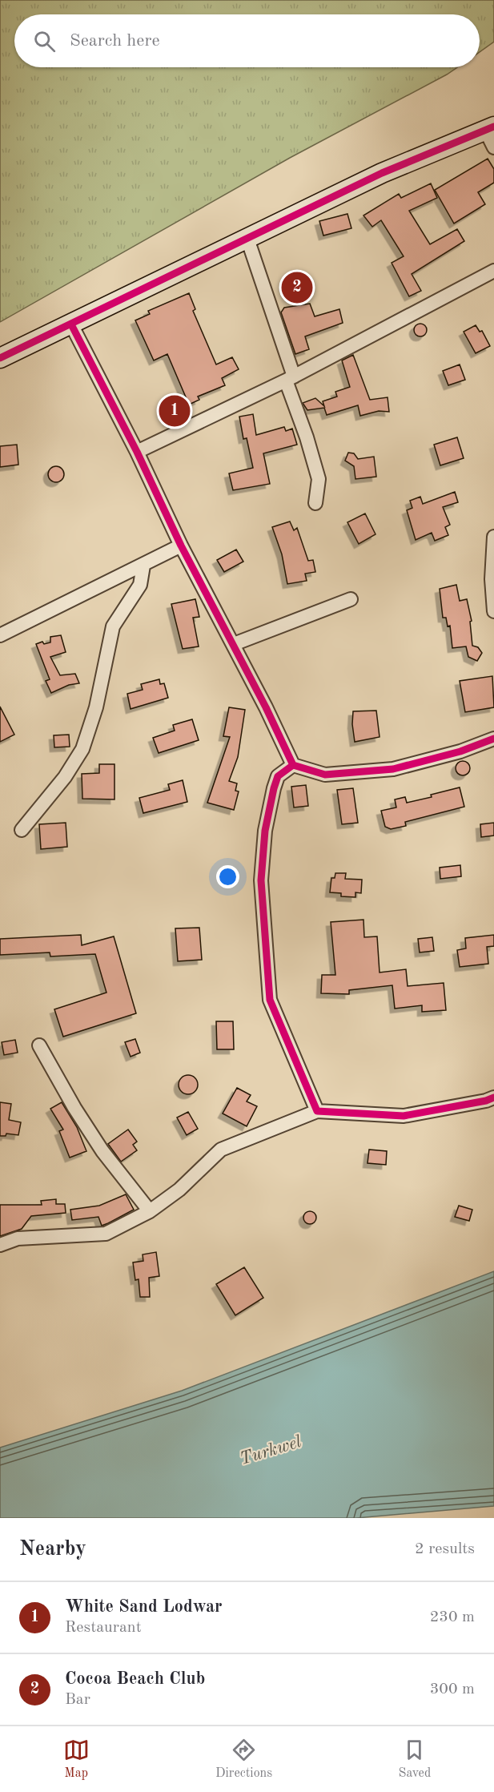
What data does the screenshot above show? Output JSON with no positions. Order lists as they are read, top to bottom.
{
  "water": ["Turkwel"],
  "page": {
    "search": "Search here",
    "pins": ["2", "1"],
    "heading": ["Nearby", "2 results"],
    "list": [
      {
        "mark": "1",
        "name": "White Sand Lodwar",
        "note": "Restaurant",
        "value": "230 m"
      },
      {
        "mark": "2",
        "name": "Cocoa Beach Club",
        "note": "Bar",
        "value": "300 m"
      }
    ],
    "nav": ["Map", "Directions", "Saved"]
  }
}
